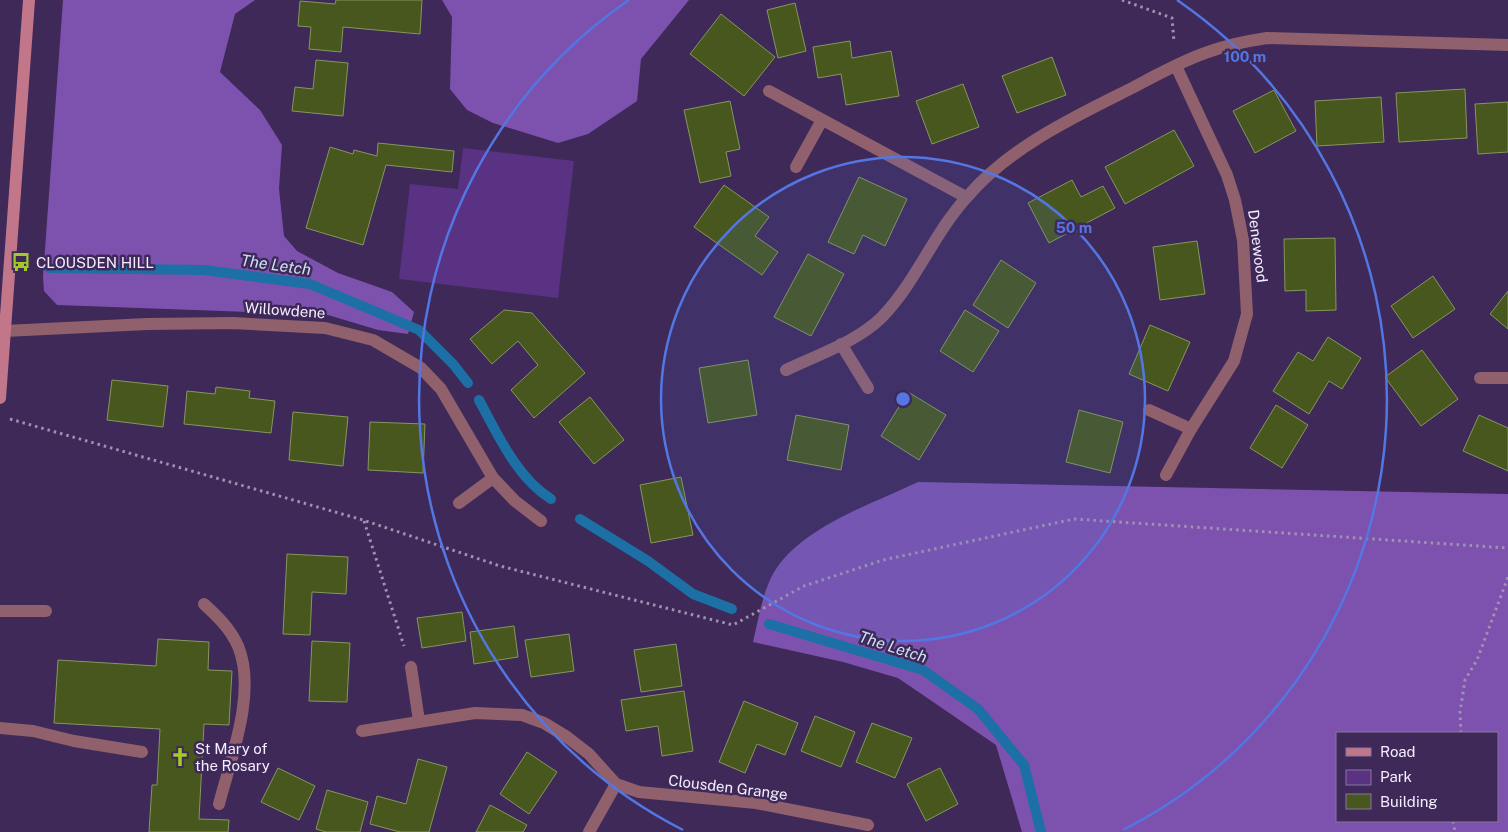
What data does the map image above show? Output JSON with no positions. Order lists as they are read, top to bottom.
{
  "streets": {
    "street": ["Denewood", "Willowdene", "Clousden Grange"]
  },
  "water": ["The Letch"],
  "places": {
    "bus stop": ["CLOUSDEN HILL"],
    "church": ["St Mary of the Rosary"]
  },
  "legend": ["Road", "Park", "Building"],
  "rings": ["100 m", "50 m"]
}
